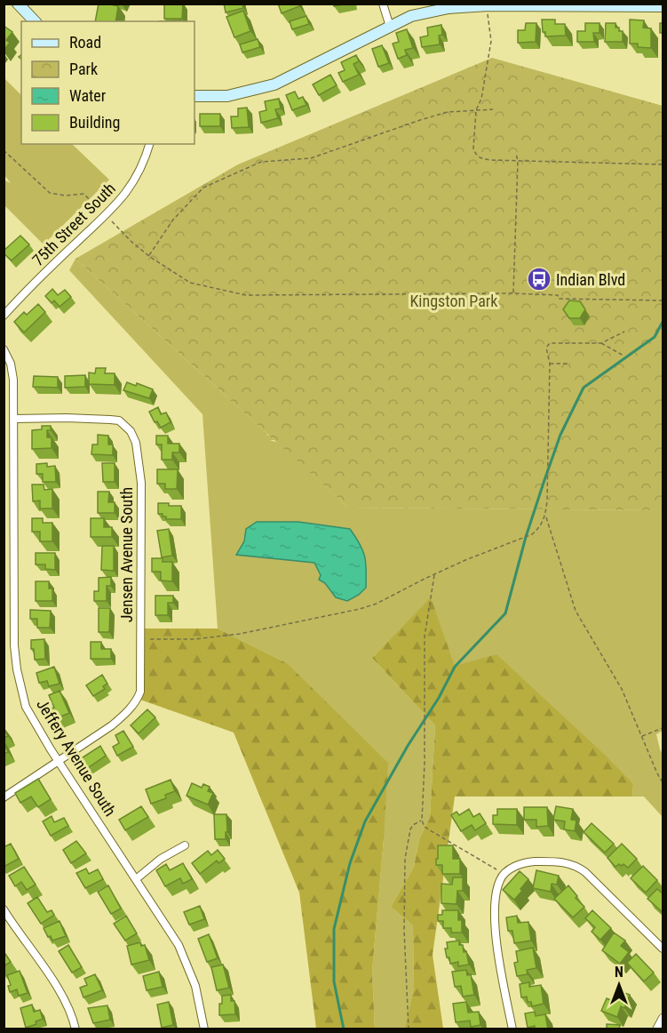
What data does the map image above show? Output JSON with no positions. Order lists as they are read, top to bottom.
{
  "streets": {
    "street": ["75th Street South", "Jensen Avenue South", "Jeffery Avenue South"]
  },
  "crossings": [
    ["Jensen Avenue South", "Jeffery Avenue South"]
  ],
  "parks": ["Kingston Park"],
  "places": {
    "bus stop": ["Indian Blvd"]
  },
  "legend": [
    "Road",
    "Park",
    "Water",
    "Building"
  ],
  "north": "top"
}
